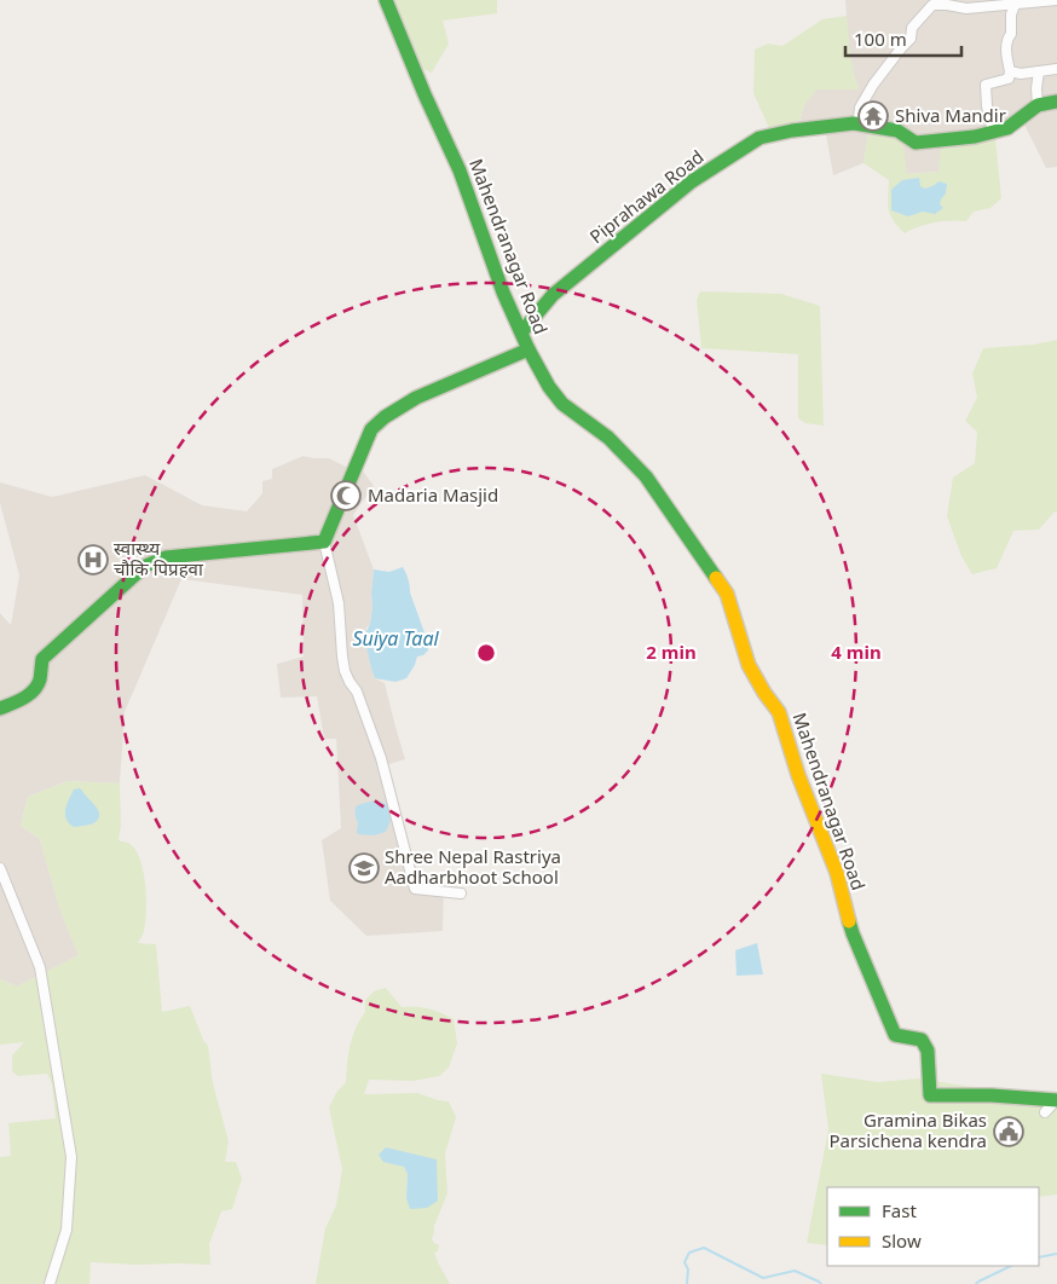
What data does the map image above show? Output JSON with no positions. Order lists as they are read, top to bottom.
{
  "streets": {
    "street": ["Piprahawa Road", "Mahendranagar Road"]
  },
  "crossings": [
    ["Piprahawa Road", "Mahendranagar Road"]
  ],
  "water": ["Suiya Taal"],
  "places": {
    "temple": ["Shiva Mandir"],
    "mosque": ["Madaria Masjid"],
    "hospital": ["स्वास्थ्य चाैकि पिप्रहवा"],
    "school or university": ["Shree Nepal Rastriya Aadharbhoot School"],
    "public building": ["Gramina Bikas Parsichena kendra"]
  },
  "legend": ["Fast", "Slow"],
  "scale_bar": "100 m",
  "rings": ["2 min", "4 min"]
}
